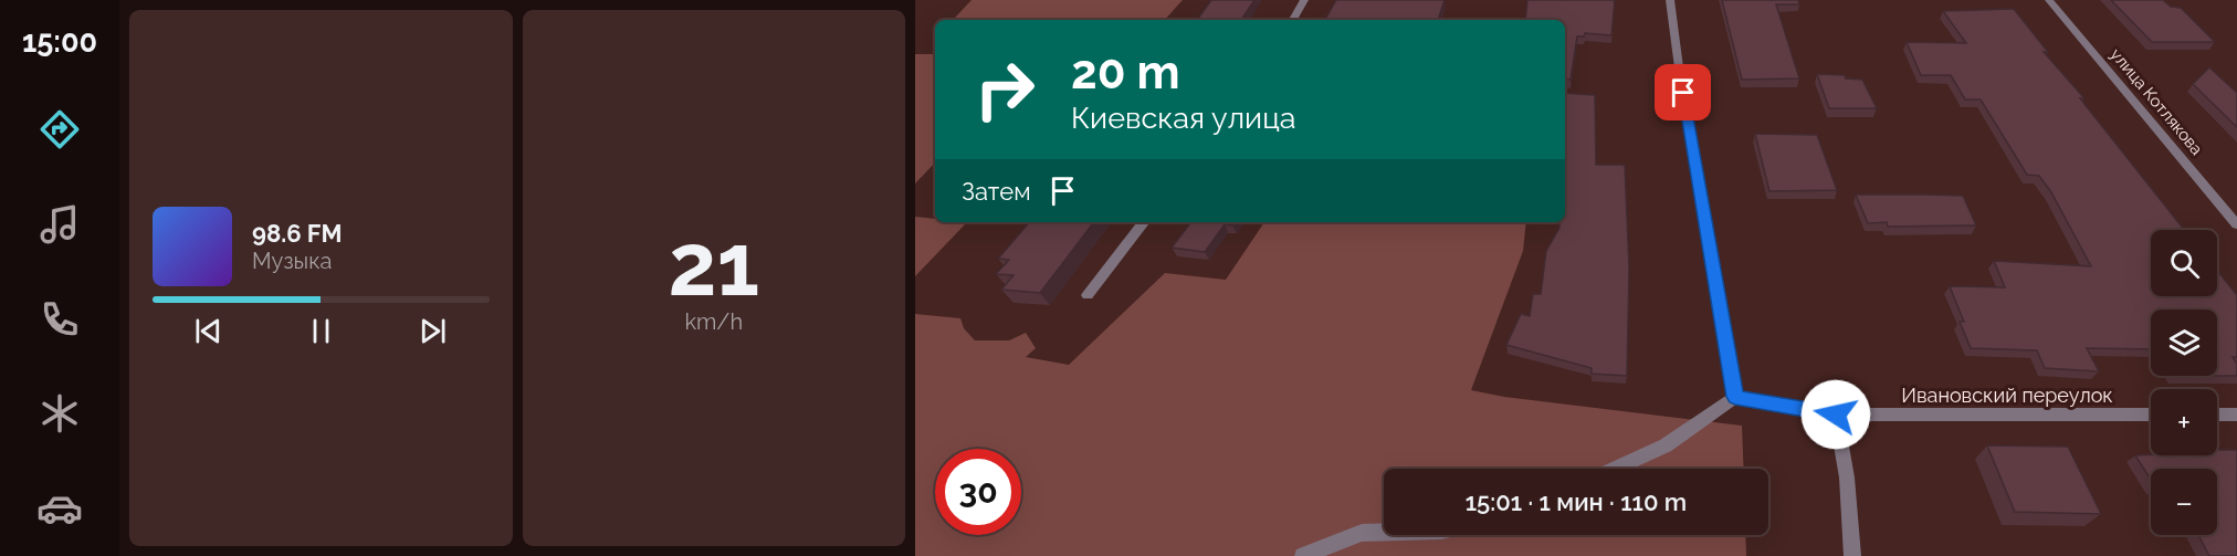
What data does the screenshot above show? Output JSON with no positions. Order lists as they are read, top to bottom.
{
  "streets": {
    "street": ["улица Котлякова", "Ивановский переулок"]
  },
  "page": {
    "tabs": "15:00",
    "tile": ["21", "km/h"],
    "turn": ["20 m", "Киевская улица"],
    "then": "Затем",
    "song": ["98.6 FM", "Музыка"],
    "map_buttons": ["+", "−"],
    "limit": "30",
    "trip": "15:01 · 1 мин · 110 m"
  }
}
